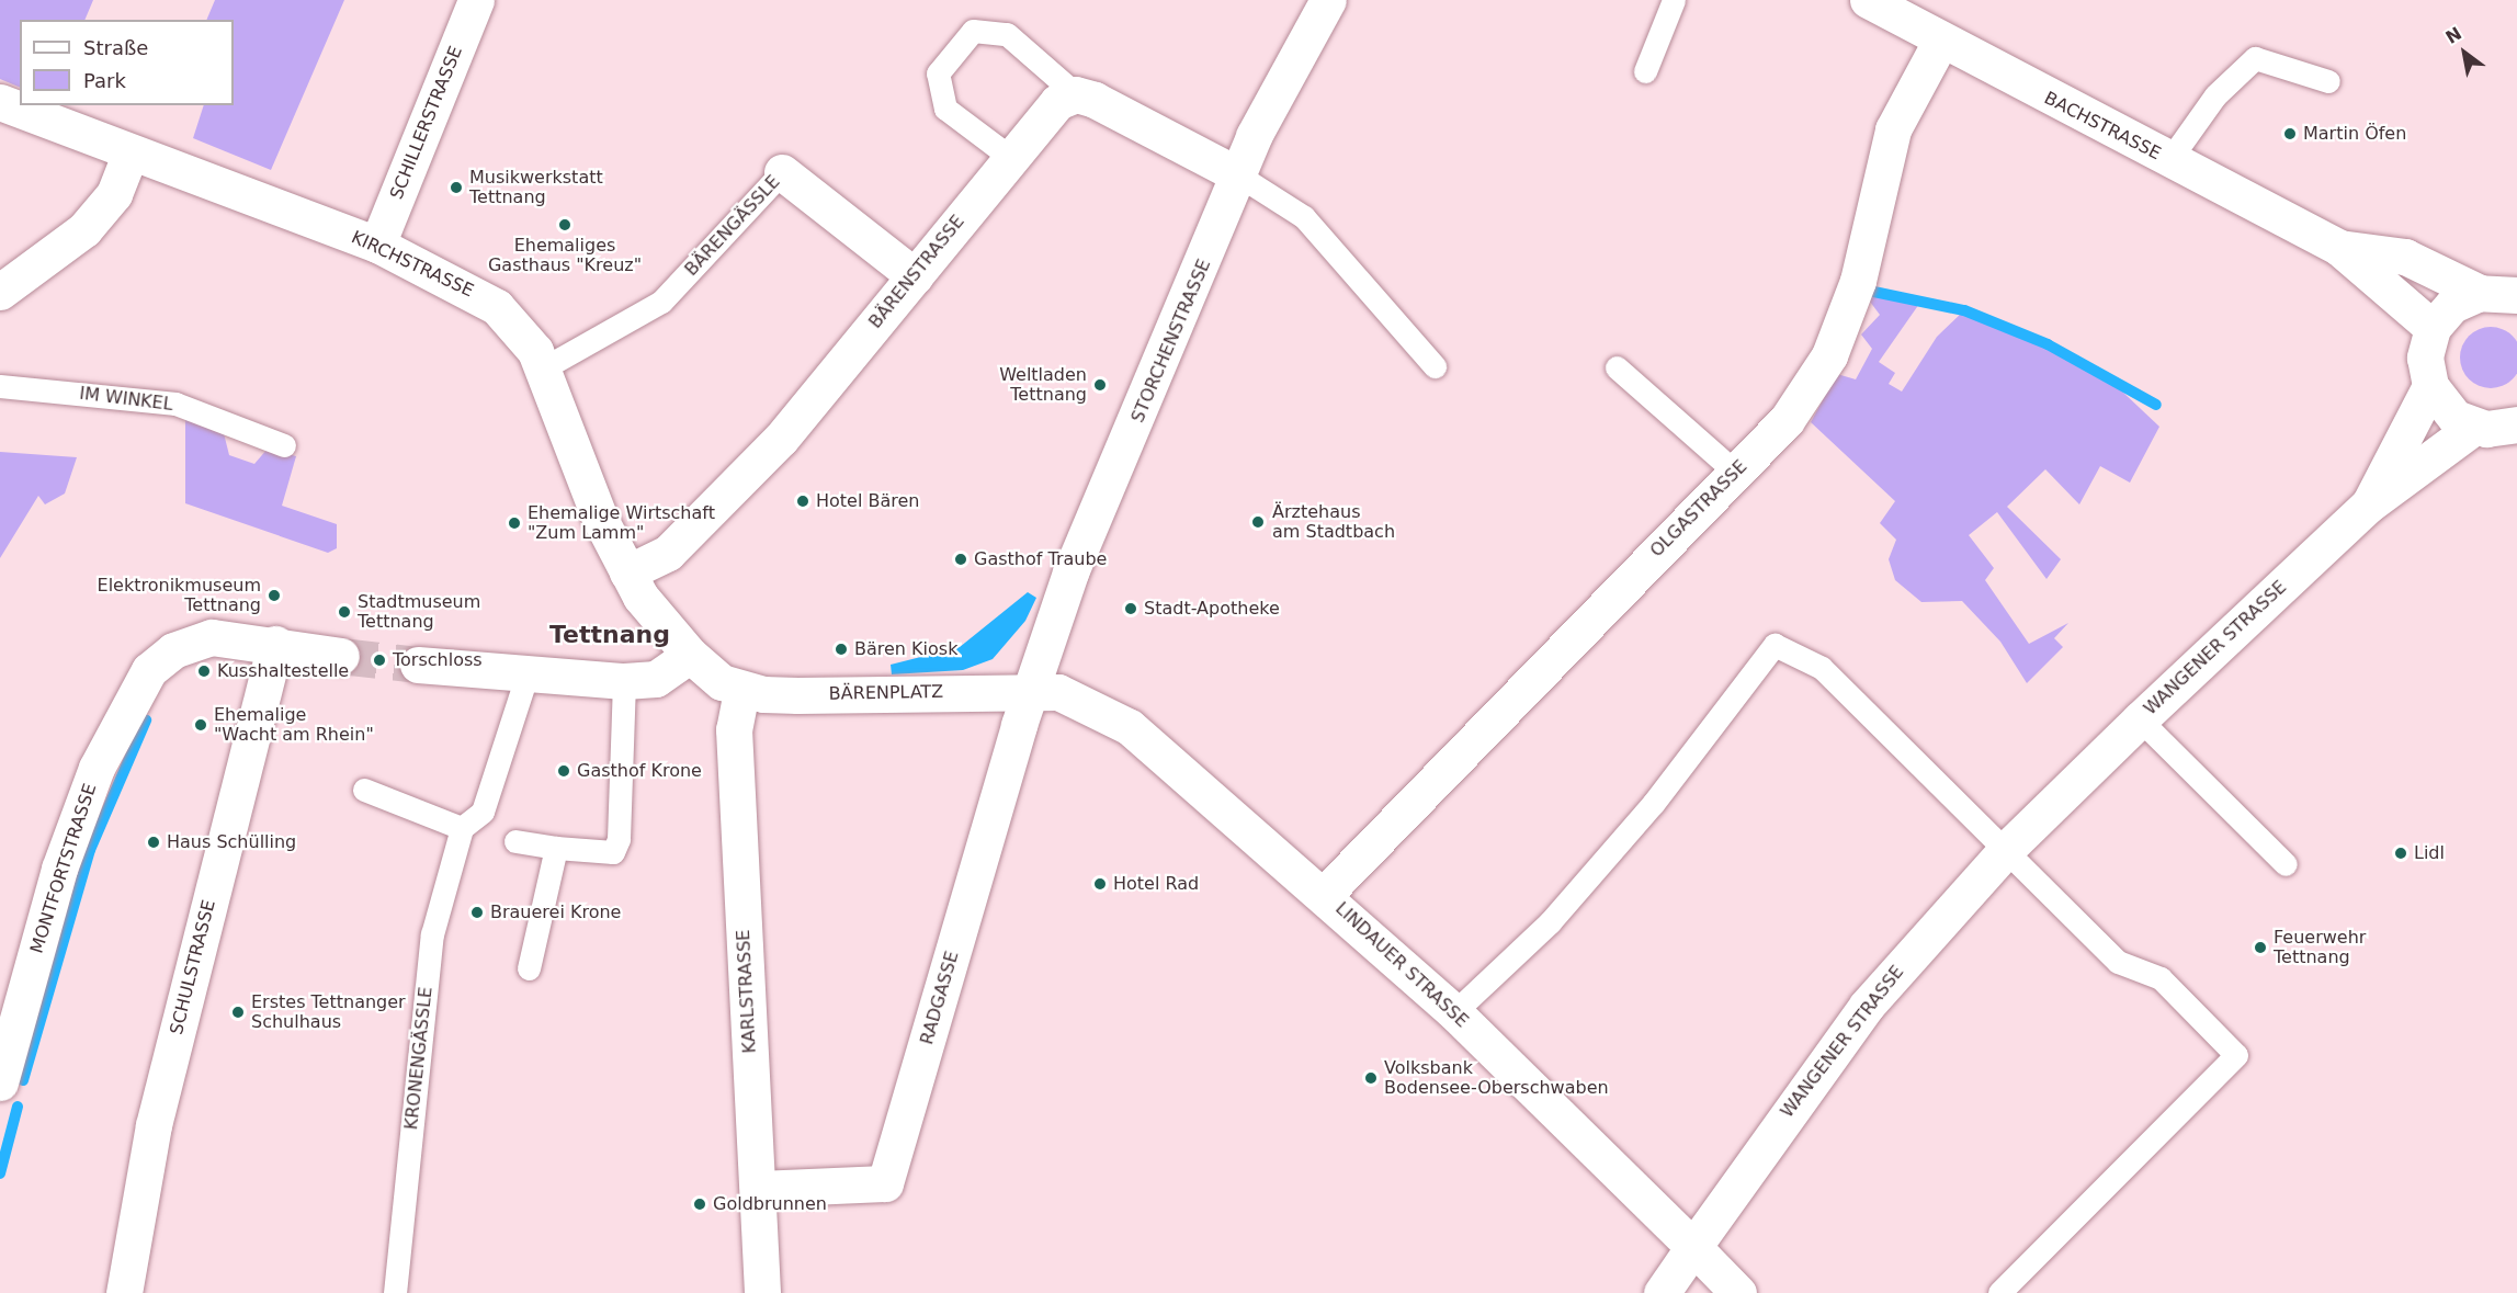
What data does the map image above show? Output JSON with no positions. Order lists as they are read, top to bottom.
{
  "streets": {
    "street": [
      "SCHILLERSTRASSE",
      "BACHSTRASSE",
      "BÄRENGÄSSLE",
      "KIRCHSTRASSE",
      "BÄRENSTRASSE",
      "STORCHENSTRASSE",
      "OLGASTRASSE",
      "WANGENER STRASSE",
      "BÄRENPLATZ",
      "MONTFORTSTRASSE",
      "LINDAUER STRASSE",
      "SCHULSTRASSE",
      "KARLSTRASSE",
      "RADGASSE"
    ],
    "lane": ["IM WINKEL", "KRONENGÄSSLE"]
  },
  "crossings": [
    ["SCHILLERSTRASSE", "KIRCHSTRASSE"],
    ["BACHSTRASSE", "OLGASTRASSE"],
    ["BÄRENGÄSSLE", "KIRCHSTRASSE"],
    ["BÄRENGÄSSLE", "BÄRENSTRASSE"],
    ["KIRCHSTRASSE", "BÄRENSTRASSE"],
    ["KIRCHSTRASSE", "BÄRENPLATZ"],
    ["KIRCHSTRASSE", "KARLSTRASSE"],
    ["STORCHENSTRASSE", "BÄRENPLATZ"],
    ["STORCHENSTRASSE", "LINDAUER STRASSE"],
    ["STORCHENSTRASSE", "RADGASSE"],
    ["OLGASTRASSE", "LINDAUER STRASSE"],
    ["WANGENER STRASSE", "LINDAUER STRASSE"],
    ["BÄRENPLATZ", "LINDAUER STRASSE"],
    ["BÄRENPLATZ", "KARLSTRASSE"],
    ["BÄRENPLATZ", "RADGASSE"],
    ["MONTFORTSTRASSE", "SCHULSTRASSE"],
    ["LINDAUER STRASSE", "RADGASSE"],
    ["KARLSTRASSE", "RADGASSE"]
  ],
  "districts": ["Tettnang"],
  "places": [
    "Martin Öfen",
    "Musikwerkstatt Tettnang",
    "Ehemaliges Gasthaus \"Kreuz\"",
    "Weltladen Tettnang",
    "Hotel Bären",
    "Ärztehaus am Stadtbach",
    "Ehemalige Wirtschaft \"Zum Lamm\"",
    "Gasthof Traube",
    "Elektronikmuseum Tettnang",
    "Stadt-Apotheke",
    "Stadtmuseum Tettnang",
    "Bären Kiosk",
    "Torschloss",
    "Kusshaltestelle",
    "Ehemalige \"Wacht am Rhein\"",
    "Gasthof Krone",
    "Haus Schülling",
    "Lidl",
    "Hotel Rad",
    "Brauerei Krone",
    "Feuerwehr Tettnang",
    "Erstes Tettnanger Schulhaus",
    "Volksbank Bodensee-Oberschwaben",
    "Goldbrunnen"
  ],
  "legend": ["Straße", "Park"],
  "north": "top left"
}
